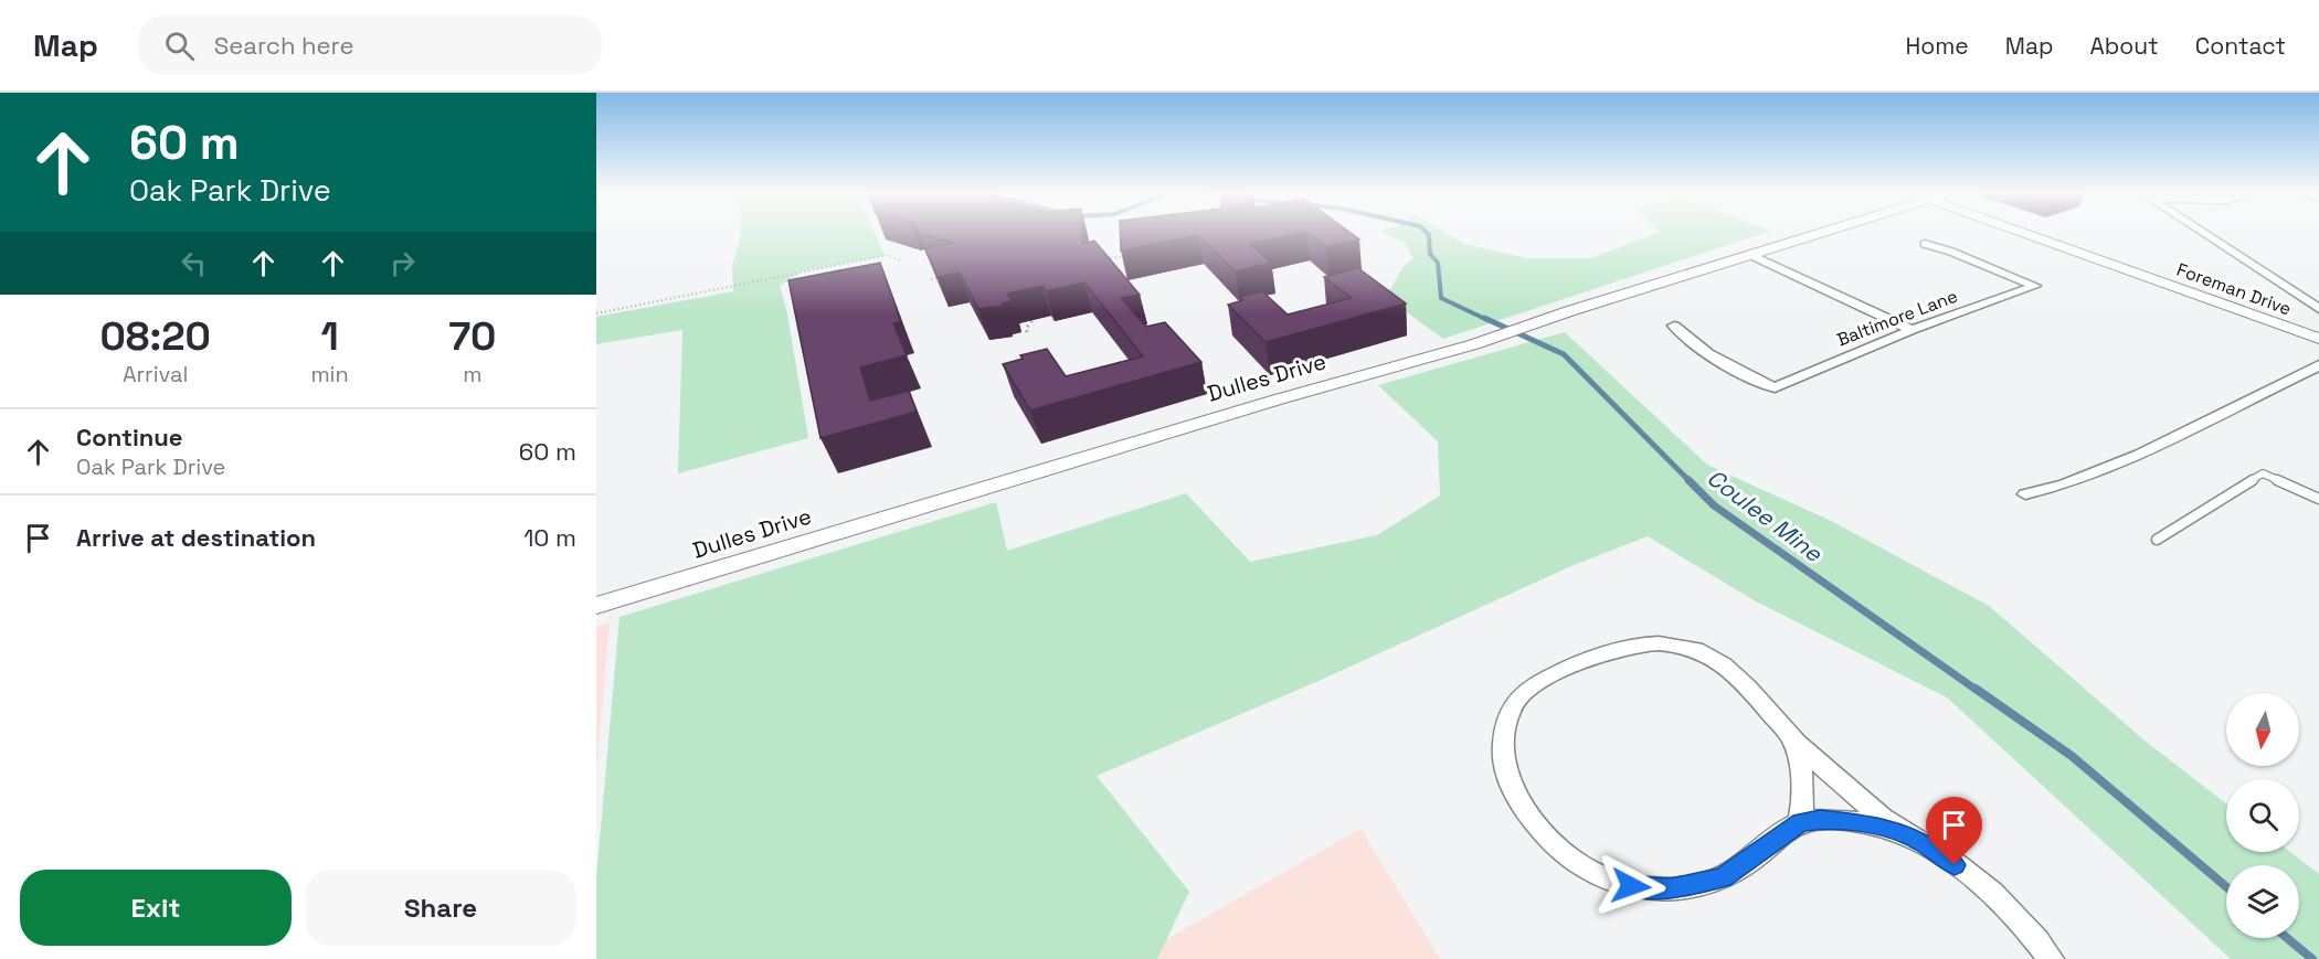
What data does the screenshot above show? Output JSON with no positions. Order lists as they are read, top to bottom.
{
  "streets": {
    "street": ["Foreman Drive", "Baltimore Lane", "Dulles Drive"]
  },
  "water": ["Coulee Mine"],
  "north": "bottom",
  "page": {
    "header": "Map",
    "search": "Search here",
    "nav": [
      "Home",
      "Map",
      "About",
      "Contact"
    ],
    "turn": ["60 m", "Oak Park Drive"],
    "eta": [
      "08:20",
      "Arrival",
      "1",
      "min",
      "70",
      "m"
    ],
    "list": [
      {
        "name": "Continue",
        "note": "Oak Park Drive",
        "value": "60 m"
      },
      {
        "name": "Arrive at destination",
        "value": "10 m"
      }
    ],
    "buttons": ["Exit", "Share"]
  }
}
